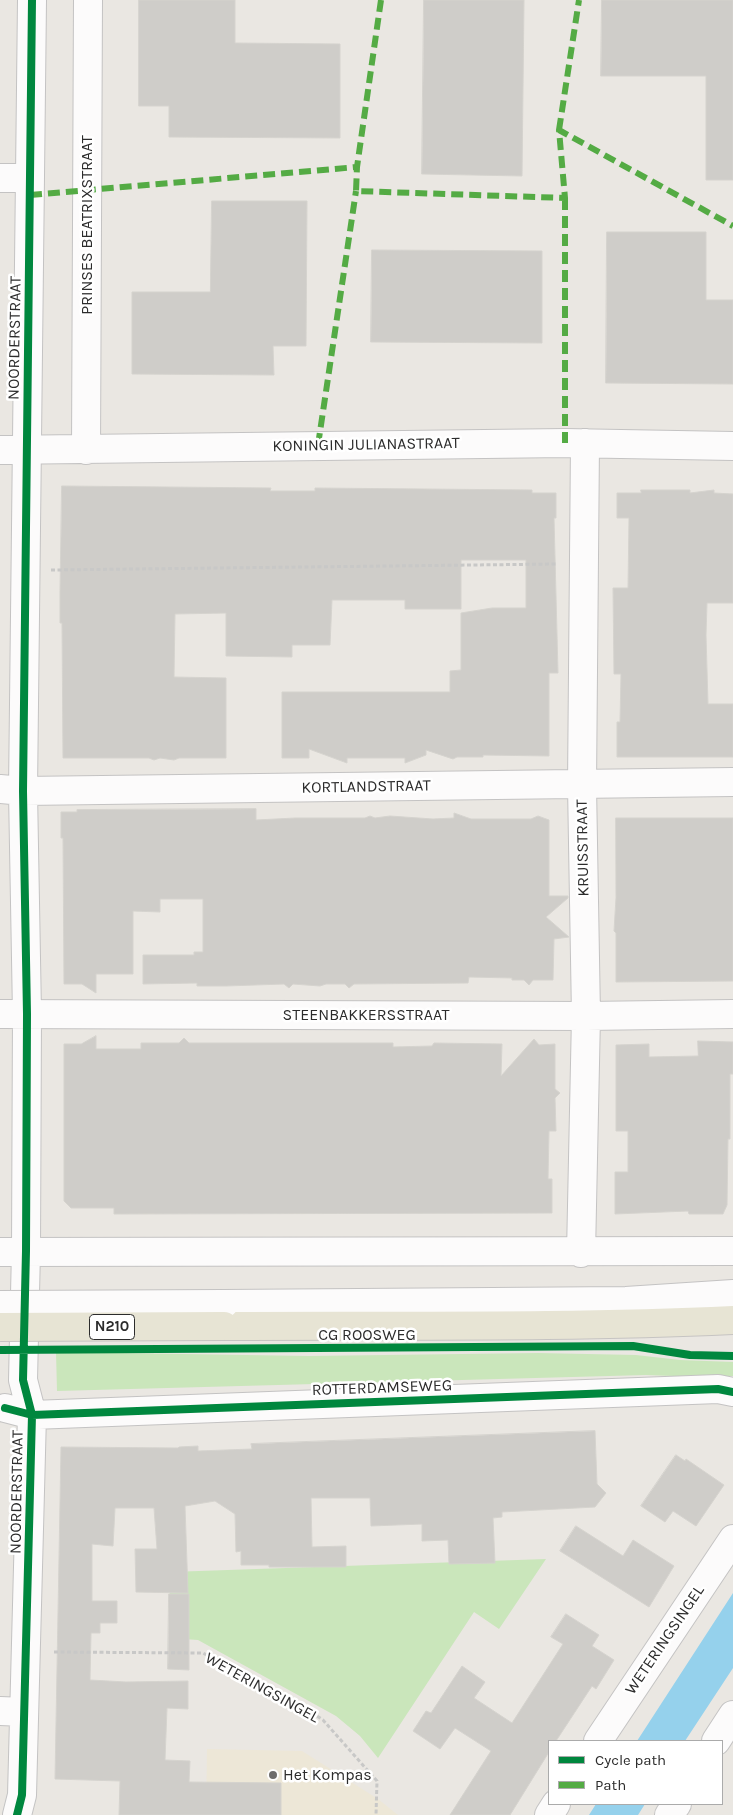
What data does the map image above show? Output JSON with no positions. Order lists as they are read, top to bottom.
{
  "streets": {
    "main road": ["N210", "CG ROOSWEG"],
    "street": [
      "PRINSES BEATRIXSTRAAT",
      "NOORDERSTRAAT",
      "KONINGIN JULIANASTRAAT",
      "KORTLANDSTRAAT",
      "KRUISSTRAAT",
      "STEENBAKKERSSTRAAT",
      "ROTTERDAMSEWEG",
      "WETERINGSINGEL"
    ]
  },
  "crossings": [
    ["PRINSES BEATRIXSTRAAT", "KONINGIN JULIANASTRAAT"],
    ["NOORDERSTRAAT", "KONINGIN JULIANASTRAAT"],
    ["NOORDERSTRAAT", "KORTLANDSTRAAT"],
    ["NOORDERSTRAAT", "STEENBAKKERSSTRAAT"],
    ["NOORDERSTRAAT", "ROTTERDAMSEWEG"],
    ["NOORDERSTRAAT", "WETERINGSINGEL"],
    ["KONINGIN JULIANASTRAAT", "KRUISSTRAAT"],
    ["KORTLANDSTRAAT", "KRUISSTRAAT"],
    ["KRUISSTRAAT", "STEENBAKKERSSTRAAT"]
  ],
  "places": ["Het Kompas"],
  "legend": ["Cycle path", "Path"]
}
